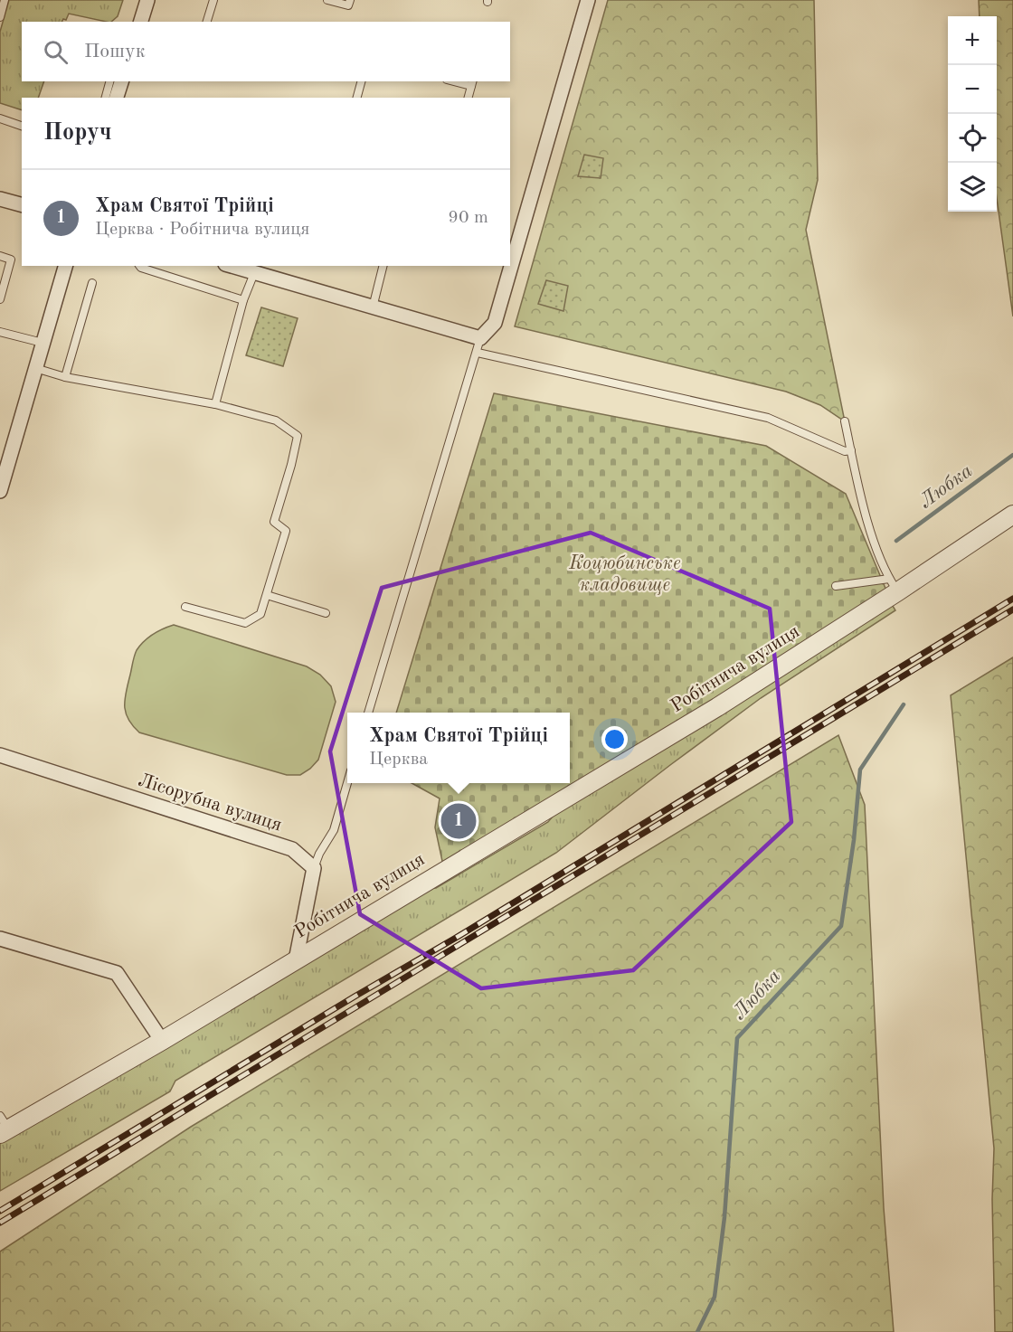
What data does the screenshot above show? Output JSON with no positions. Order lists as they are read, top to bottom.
{
  "streets": {
    "street": ["Робітнича вулиця", "Лісорубна вулиця"]
  },
  "water": ["Любка"],
  "parks": ["Коцюбинське кладовище"],
  "page": {
    "map_buttons": ["+", "−"],
    "search": "Пошук",
    "heading": "Поруч",
    "list": [
      {
        "mark": "1",
        "name": "Храм Святої Трійці",
        "note": "Церква · Робітнича вулиця",
        "value": "90 m"
      }
    ],
    "popup": ["Храм Святої Трійці", "Церква"],
    "pins": "1"
  }
}
